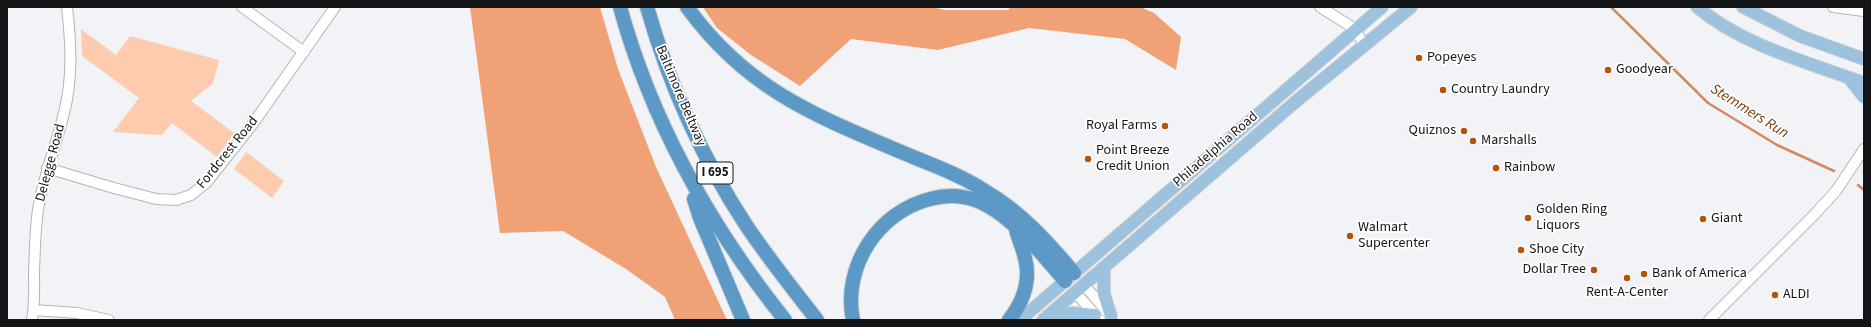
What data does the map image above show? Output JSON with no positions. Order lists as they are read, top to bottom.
{
  "streets": {
    "highway": ["Baltimore Beltway", "I 695"],
    "main road": ["Philadelphia Road"],
    "street": ["Fordcrest Road", "Delegge Road"]
  },
  "crossings": [
    ["Fordcrest Road", "Delegge Road"]
  ],
  "water": ["Stemmers Run"],
  "places": [
    "Popeyes",
    "Goodyear",
    "Country Laundry",
    "Royal Farms",
    "Quiznos",
    "Marshalls",
    "Point Breeze Credit Union",
    "Rainbow",
    "Golden Ring Liquors",
    "Giant",
    "Walmart Supercenter",
    "Shoe City",
    "Dollar Tree",
    "Bank of America",
    "Rent-A-Center",
    "ALDI"
  ]
}
